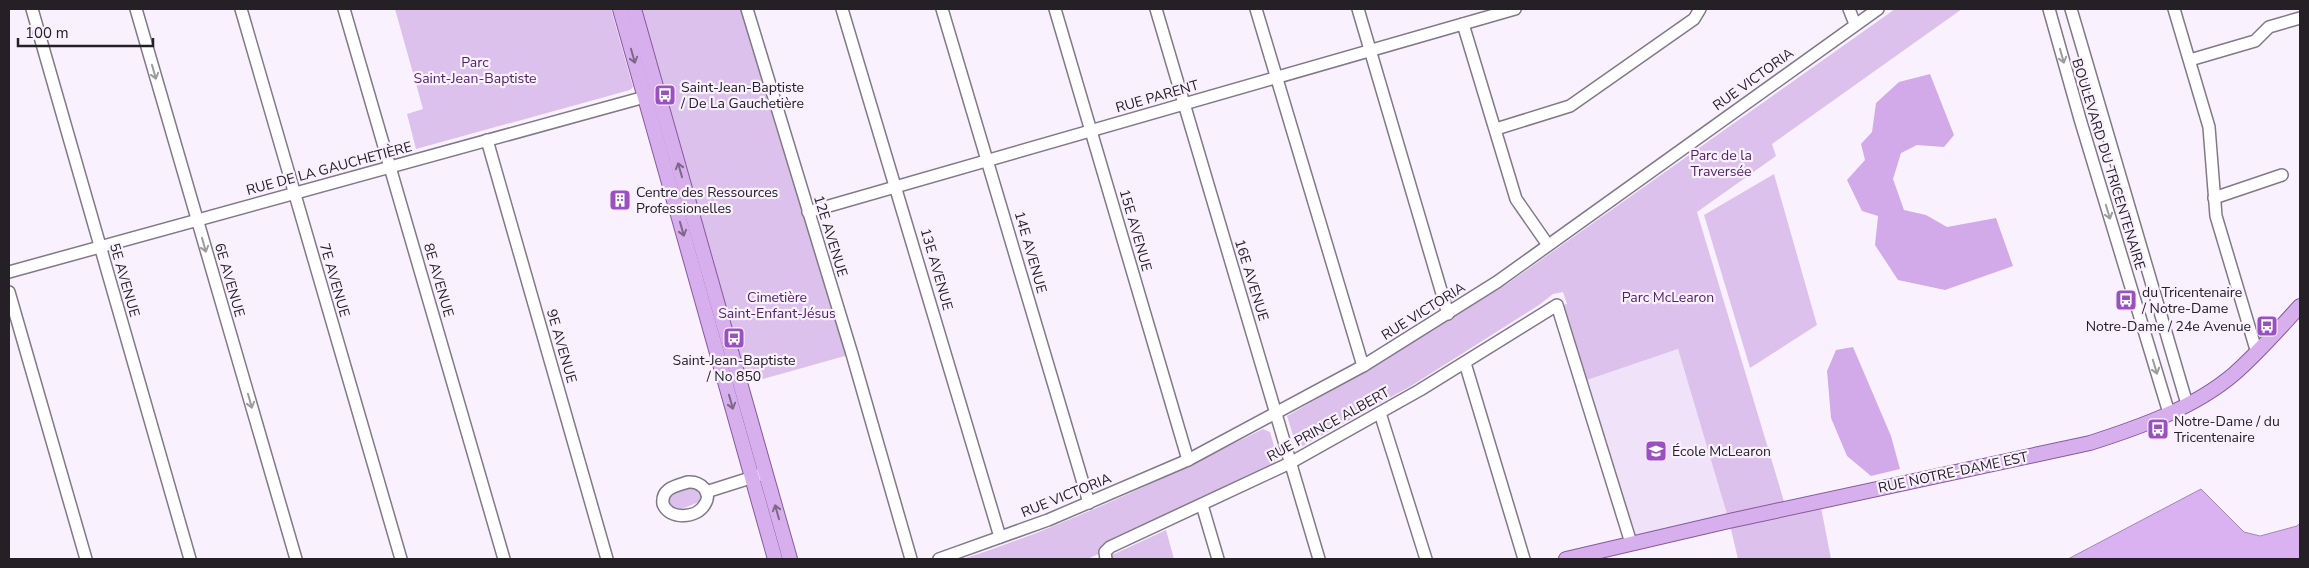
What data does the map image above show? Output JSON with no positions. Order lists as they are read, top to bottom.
{
  "streets": {
    "main road": ["RUE NOTRE-DAME EST"],
    "street": [
      "RUE VICTORIA",
      "RUE PARENT",
      "BOULEVARD DU TRICENTENAIRE",
      "RUE DE LA GAUCHETIÈRE",
      "15E AVENUE",
      "12E AVENUE",
      "14E AVENUE",
      "13E AVENUE",
      "5E AVENUE",
      "6E AVENUE",
      "7E AVENUE",
      "8E AVENUE",
      "16E AVENUE",
      "9E AVENUE",
      "RUE PRINCE ALBERT"
    ]
  },
  "crossings": [
    ["RUE VICTORIA", "15E AVENUE"],
    ["RUE VICTORIA", "14E AVENUE"],
    ["RUE VICTORIA", "13E AVENUE"],
    ["RUE VICTORIA", "16E AVENUE"],
    ["RUE PARENT", "15E AVENUE"],
    ["RUE PARENT", "12E AVENUE"],
    ["RUE PARENT", "14E AVENUE"],
    ["RUE PARENT", "13E AVENUE"],
    ["RUE PARENT", "16E AVENUE"],
    ["BOULEVARD DU TRICENTENAIRE", "RUE NOTRE-DAME EST"],
    ["RUE DE LA GAUCHETIÈRE", "5E AVENUE"],
    ["RUE DE LA GAUCHETIÈRE", "6E AVENUE"],
    ["RUE DE LA GAUCHETIÈRE", "7E AVENUE"],
    ["RUE DE LA GAUCHETIÈRE", "8E AVENUE"],
    ["RUE DE LA GAUCHETIÈRE", "9E AVENUE"],
    ["16E AVENUE", "RUE PRINCE ALBERT"],
    ["RUE PRINCE ALBERT", "RUE NOTRE-DAME EST"]
  ],
  "one_way": ["6E AVENUE"],
  "parks": [
    "Parc Saint-Jean-Baptiste",
    "Parc de la Traversée",
    "Cimetière Saint-Enfant-Jésus",
    "Parc McLearon"
  ],
  "places": {
    "bus stop": [
      "Saint-Jean-Baptiste / De La Gauchetière",
      "du Tricentenaire / Notre-Dame",
      "Notre-Dame / 24e Avenue",
      "Saint-Jean-Baptiste / No 850",
      "Notre-Dame / du Tricentenaire"
    ],
    "building": ["Centre des Ressources Professionelles"],
    "school or university": ["École McLearon"]
  },
  "scale_bar": "100 m"
}
